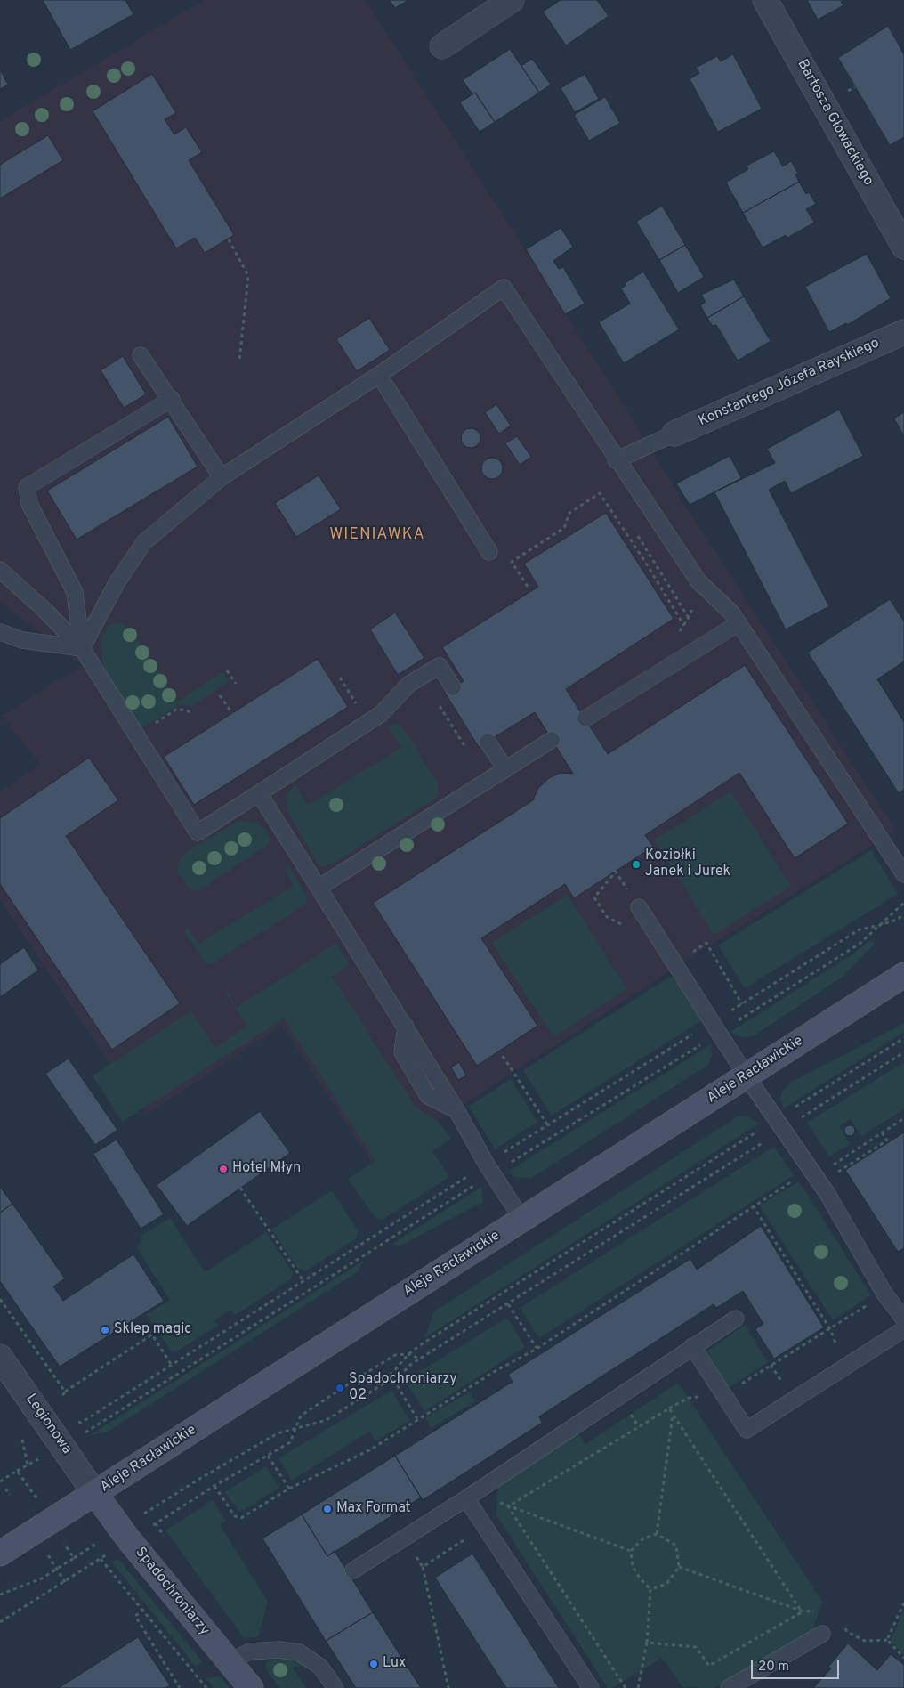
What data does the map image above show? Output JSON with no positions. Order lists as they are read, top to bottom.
{
  "streets": {
    "street": [
      "Bartosza Głowackiego",
      "Konstantego Józefa Rayskiego",
      "Aleje Racławickie",
      "Legionowa",
      "Spadochroniarzy"
    ]
  },
  "crossings": [
    ["Aleje Racławickie", "Legionowa"],
    ["Aleje Racławickie", "Spadochroniarzy"],
    ["Legionowa", "Spadochroniarzy"]
  ],
  "districts": ["WIENIAWKA"],
  "places": [
    "Koziołki Janek i Jurek",
    "Hotel Młyn",
    "Sklep magic",
    "Spadochroniarzy 02",
    "Max Format",
    "Lux"
  ],
  "scale_bar": "20 m"
}
